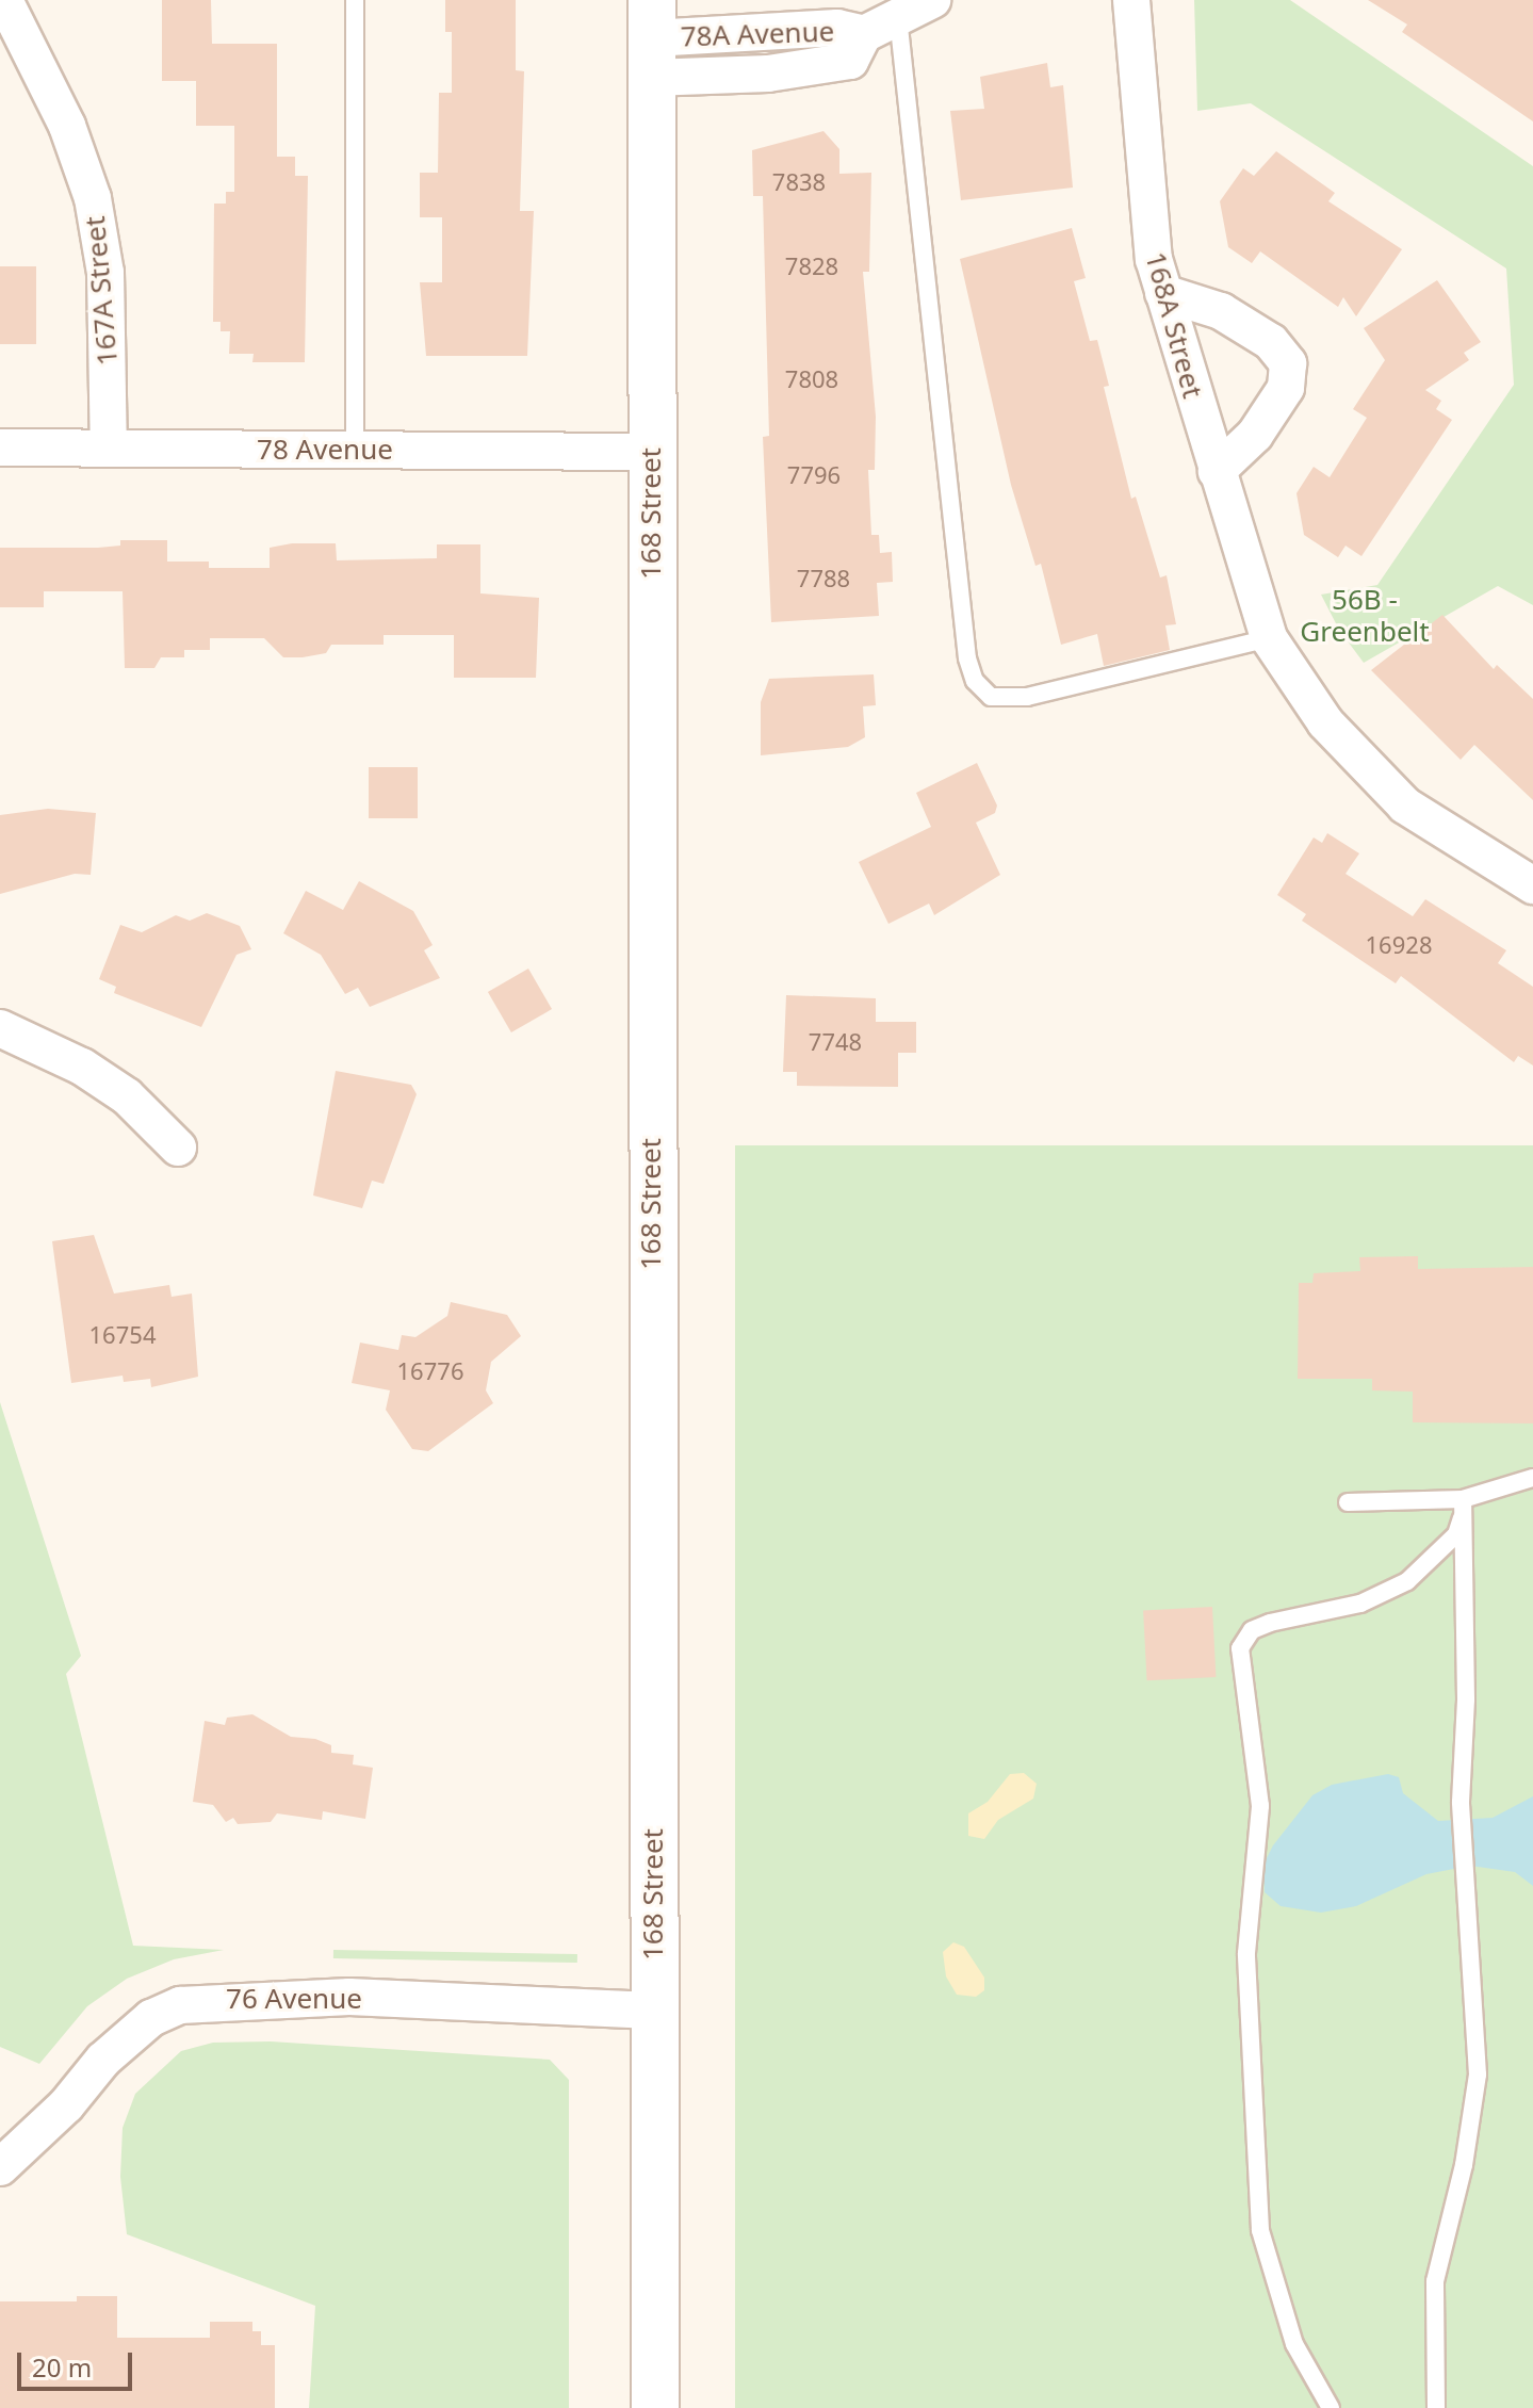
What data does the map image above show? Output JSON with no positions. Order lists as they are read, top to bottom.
{
  "streets": {
    "main road": ["168 Street"],
    "street": [
      "78A Avenue",
      "167A Street",
      "168A Street",
      "78 Avenue",
      "76 Avenue"
    ]
  },
  "crossings": [
    ["78A Avenue", "168 Street"],
    ["167A Street", "78 Avenue"],
    ["78 Avenue", "168 Street"],
    ["168 Street", "76 Avenue"]
  ],
  "parks": ["56B - Greenbelt"],
  "house_numbers": [
    "7838",
    "7828",
    "7808",
    "7796",
    "7788",
    "16928",
    "7748",
    "16754",
    "16776"
  ],
  "scale_bar": "20 m"
}
